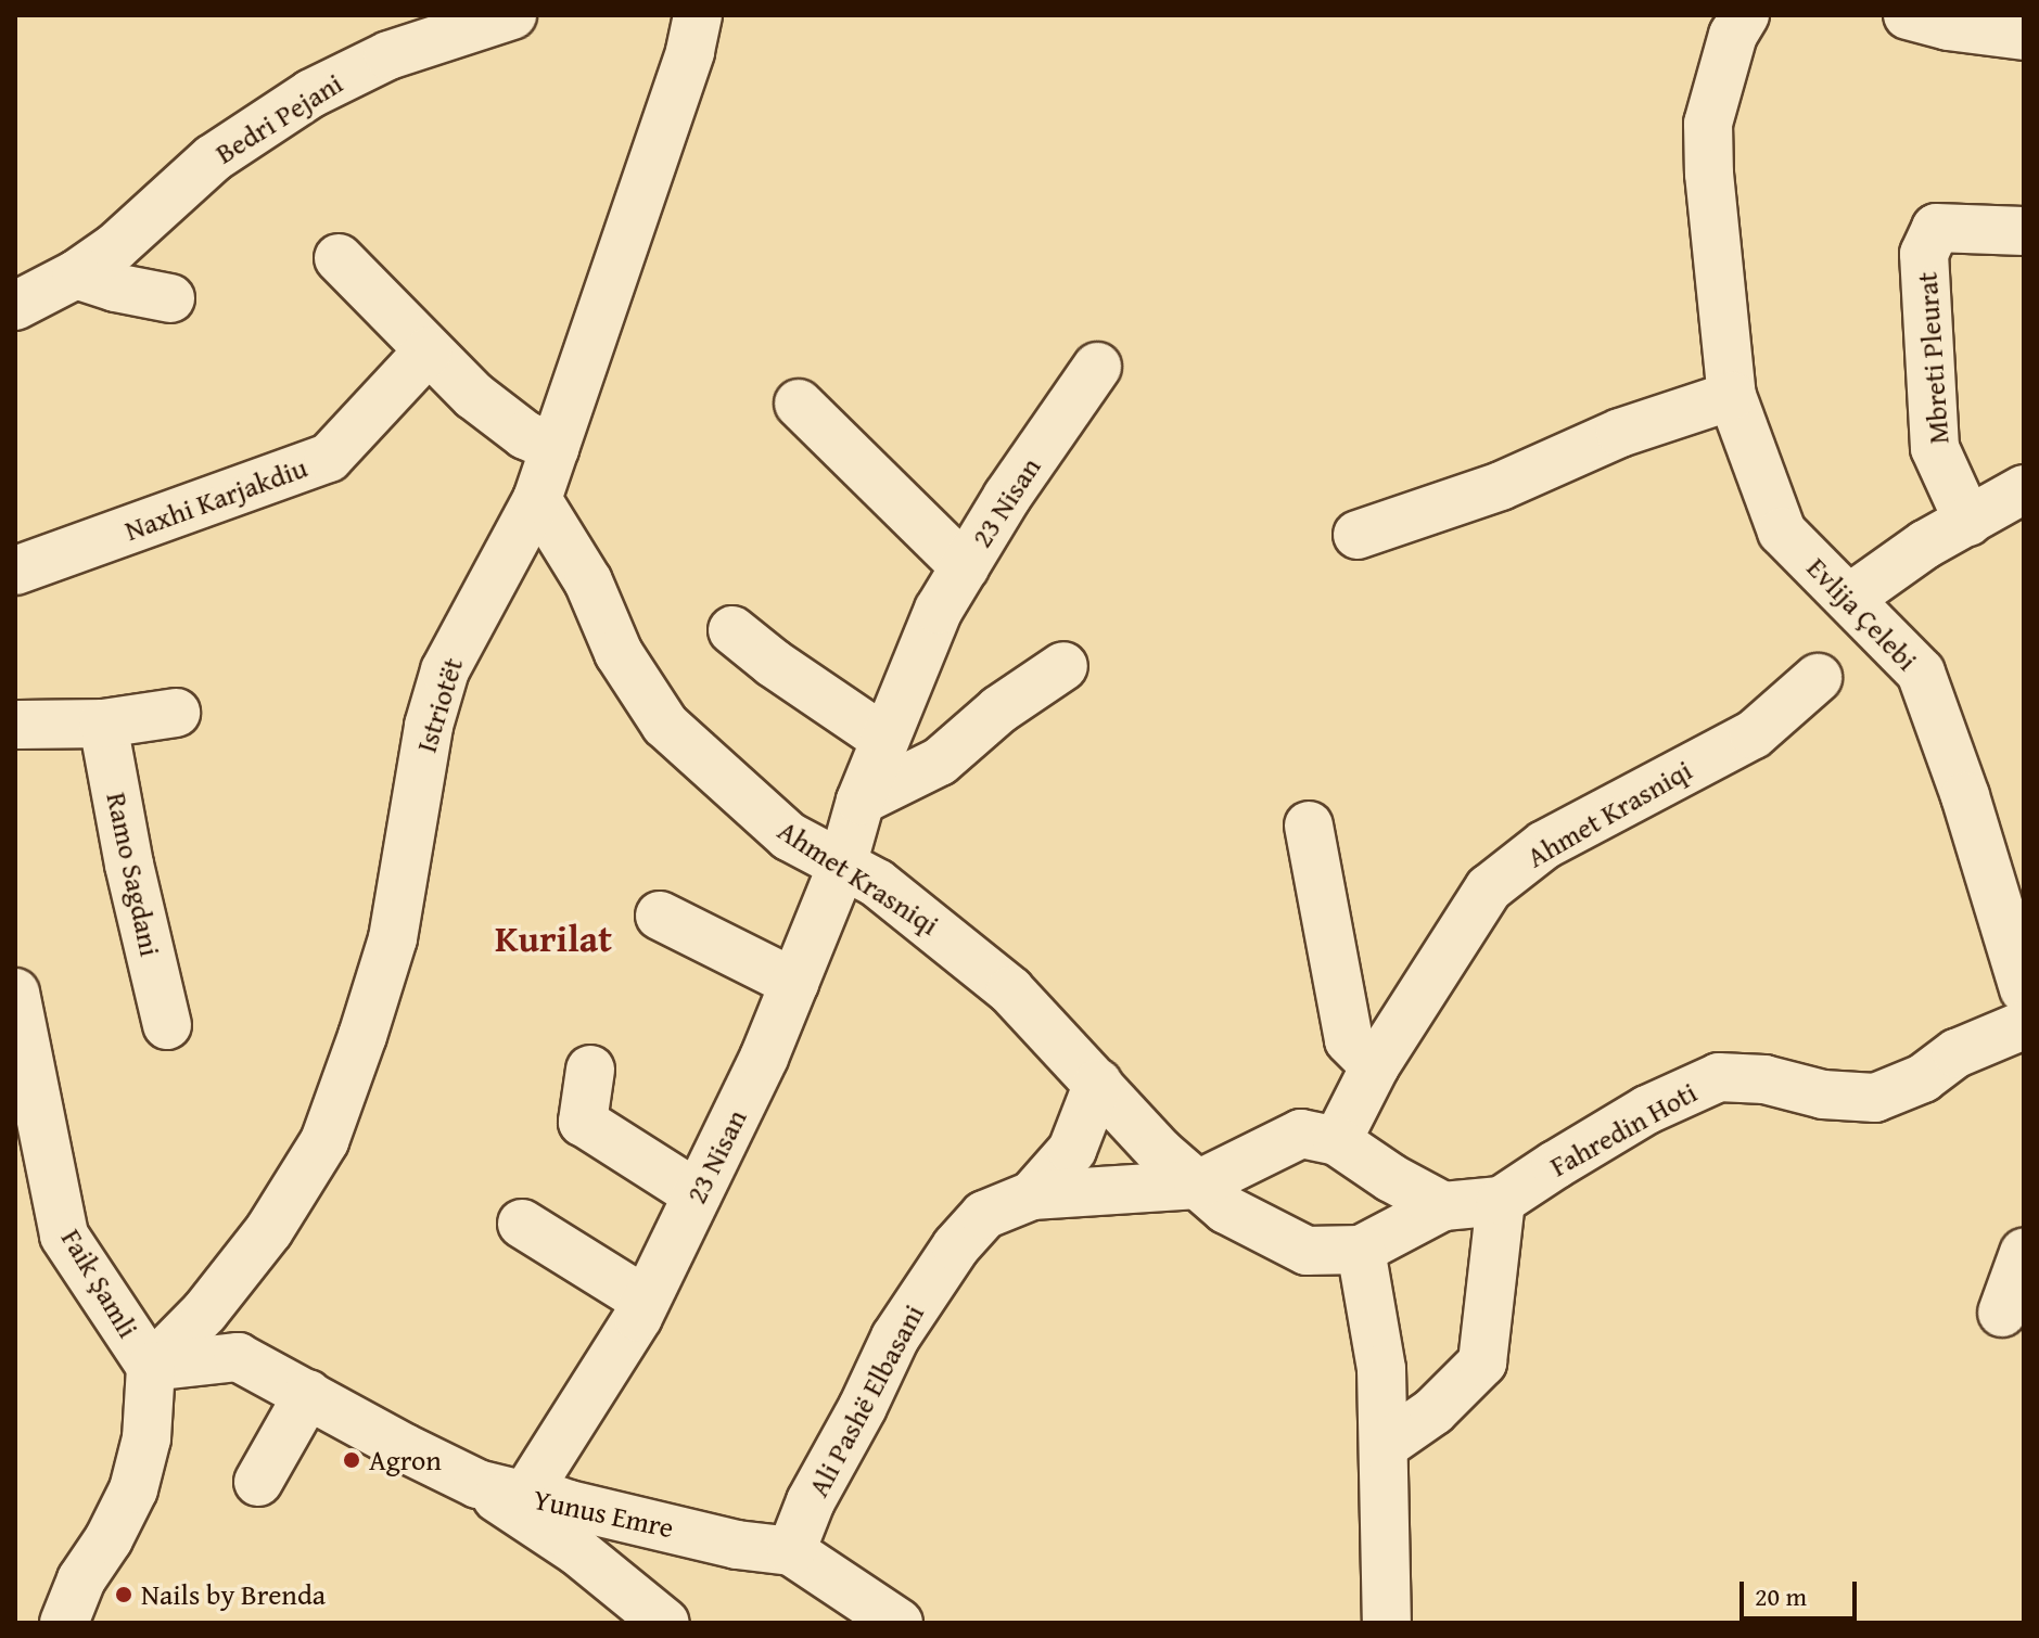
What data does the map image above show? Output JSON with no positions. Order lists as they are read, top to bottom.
{
  "streets": {
    "street": [
      "Bedri Pejani",
      "Mbreti Pleurat",
      "Naxhi Karjakdiu",
      "23 Nisan",
      "Evlija Çelebi",
      "Istriotët",
      "Ahmet Krasniqi",
      "Ramo Sagdani",
      "Fahredin Hoti",
      "Faik Şamli",
      "Ali Pashë Elbasani",
      "Yunus Emre"
    ]
  },
  "crossings": [
    ["23 Nisan", "Ahmet Krasniqi"],
    ["23 Nisan", "Yunus Emre"],
    ["Istriotët", "Ahmet Krasniqi"],
    ["Istriotët", "Faik Şamli"],
    ["Istriotët", "Yunus Emre"],
    ["Ahmet Krasniqi", "Ali Pashë Elbasani"],
    ["Faik Şamli", "Yunus Emre"],
    ["Ali Pashë Elbasani", "Yunus Emre"]
  ],
  "districts": ["Kurilat"],
  "places": ["Agron", "Nails by Brenda"],
  "scale_bar": "20 m"
}
